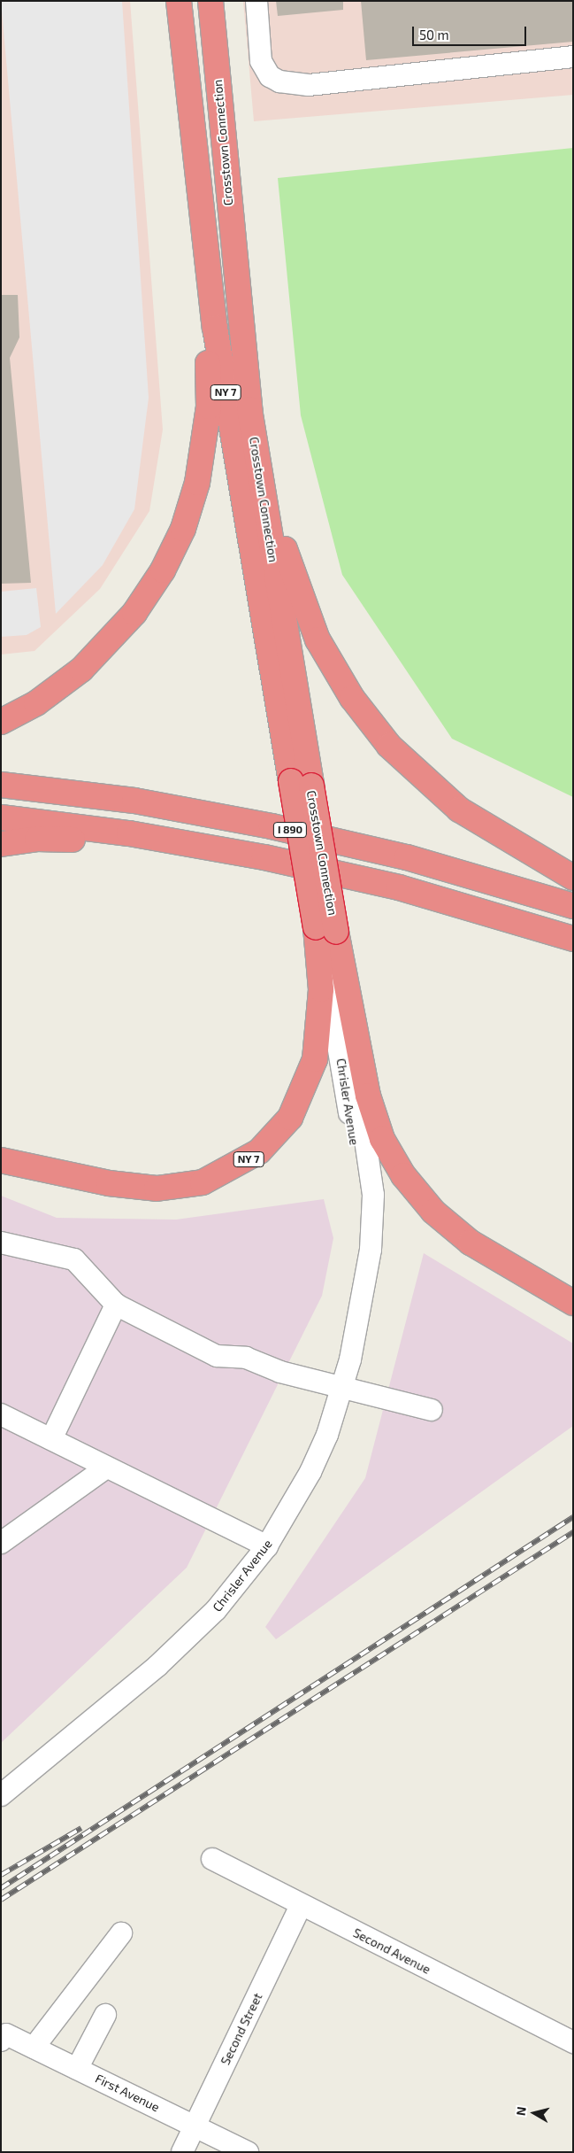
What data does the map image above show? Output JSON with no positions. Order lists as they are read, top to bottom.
{
  "streets": {
    "highway": ["Crosstown Connection", "NY 7", "I 890"],
    "street": [
      "Chrisler Avenue",
      "Second Avenue",
      "Second Street",
      "First Avenue"
    ]
  },
  "crossings": [
    ["Crosstown Connection", "NY 7"],
    ["Crosstown Connection", "Chrisler Avenue"],
    ["NY 7", "Chrisler Avenue"],
    ["Second Avenue", "Second Street"],
    ["Second Street", "First Avenue"]
  ],
  "scale_bar": "50 m",
  "north": "left"
}
